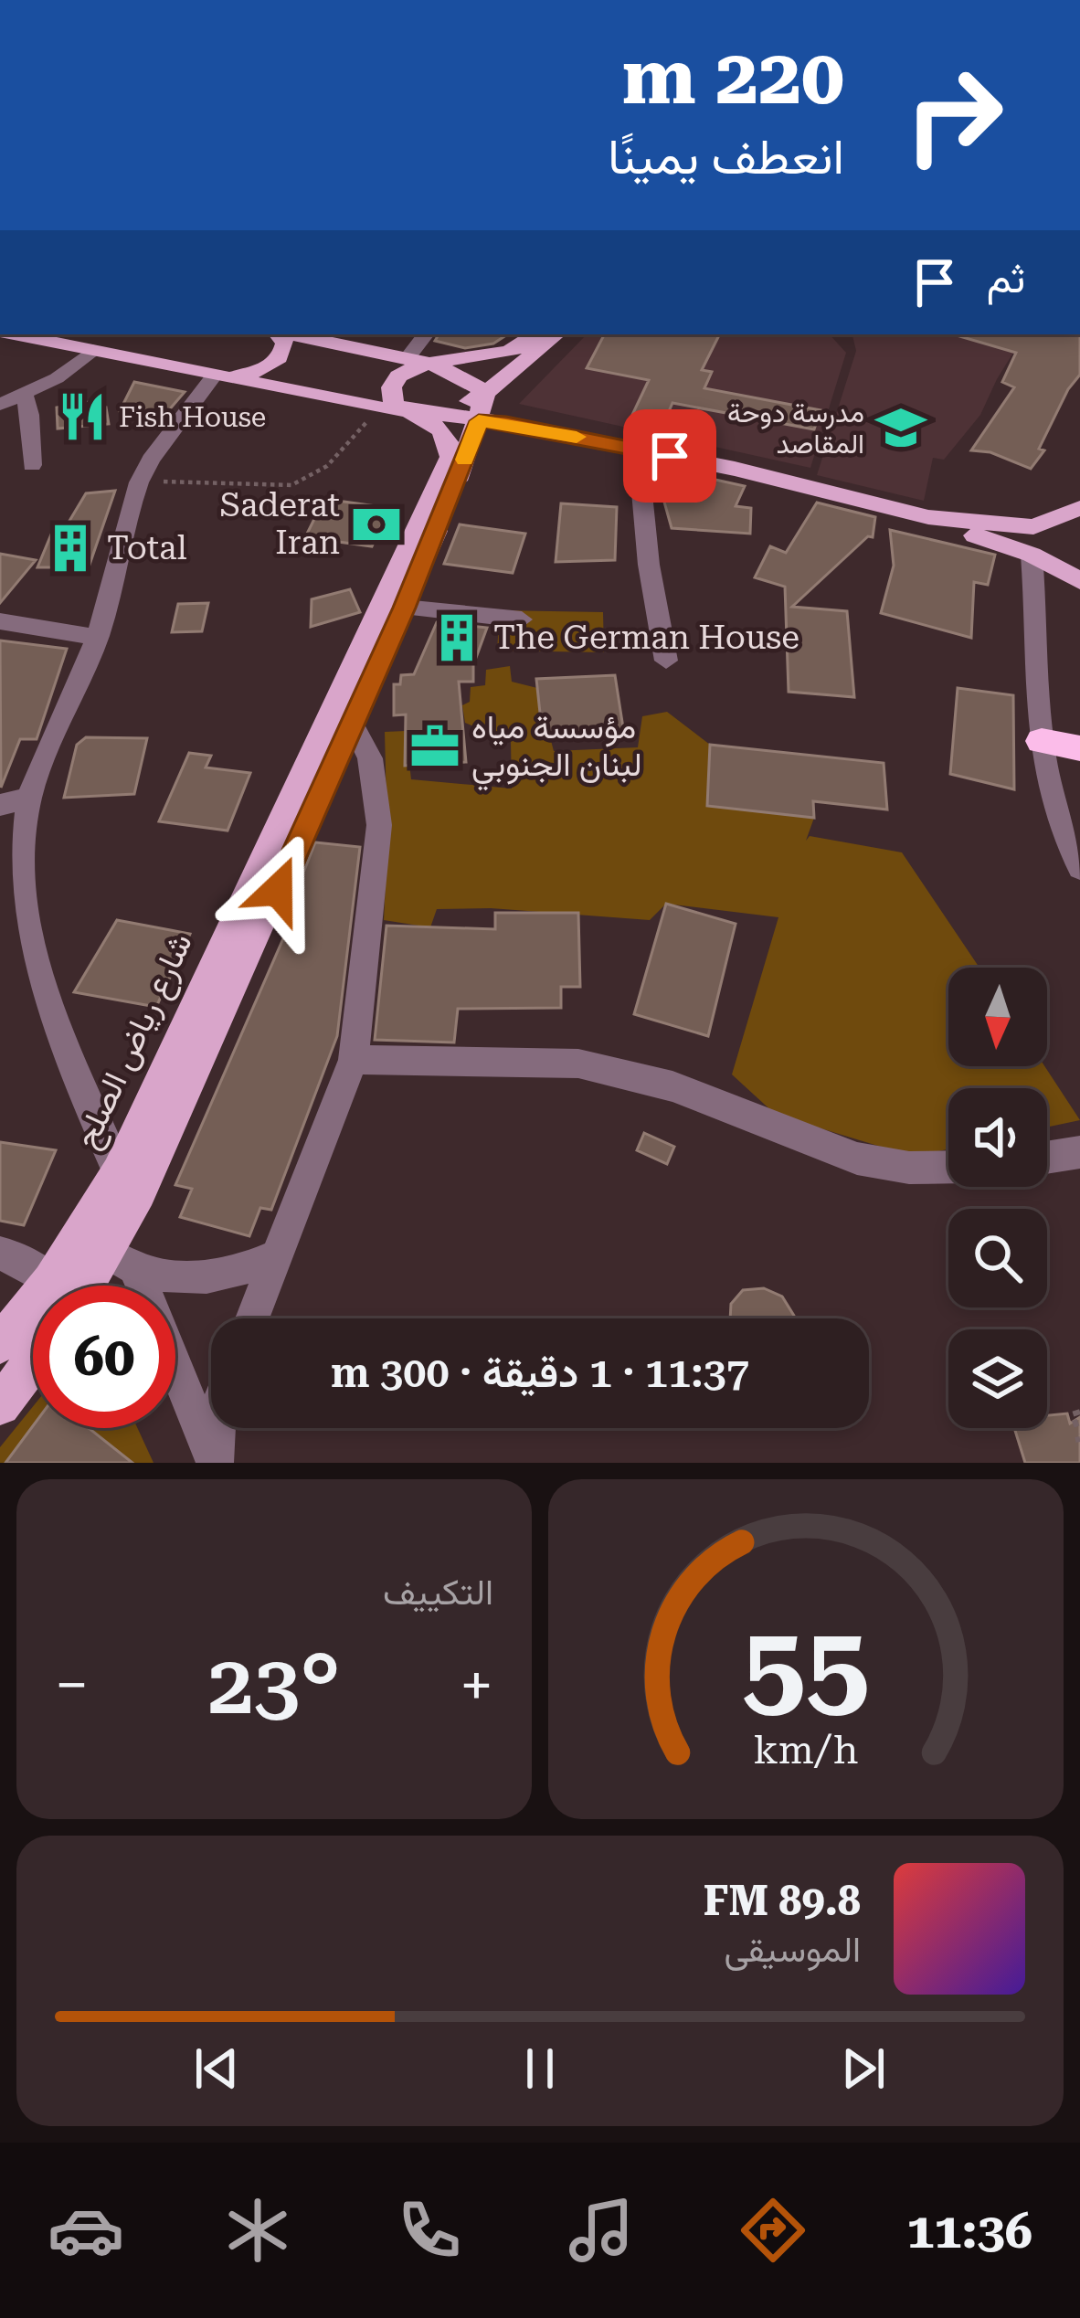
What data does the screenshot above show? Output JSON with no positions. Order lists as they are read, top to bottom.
{
  "streets": {
    "main road": ["شارع رياض الصلح"]
  },
  "places": {
    "restaurant": ["Fish House"],
    "school or university": ["مدرسة دوحة المقاصد"],
    "bank": ["Saderat Iran"],
    "building": ["Total", "The German House"],
    "office": ["مؤسسة مياه لبنان الجنوبي"]
  },
  "north": "bottom",
  "page": {
    "turn": ["220 m", "انعطف يمينًا"],
    "then": "ثم",
    "limit": "60",
    "trip": "11:37 · 1 دقيقة · 300 m",
    "tile": "التكييف",
    "heat": ["−", "23°", "+"],
    "song": ["89.8 FM", "الموسيقى"],
    "tabs": "11:36",
    "gauge": ["55", "km/h"]
  }
}
